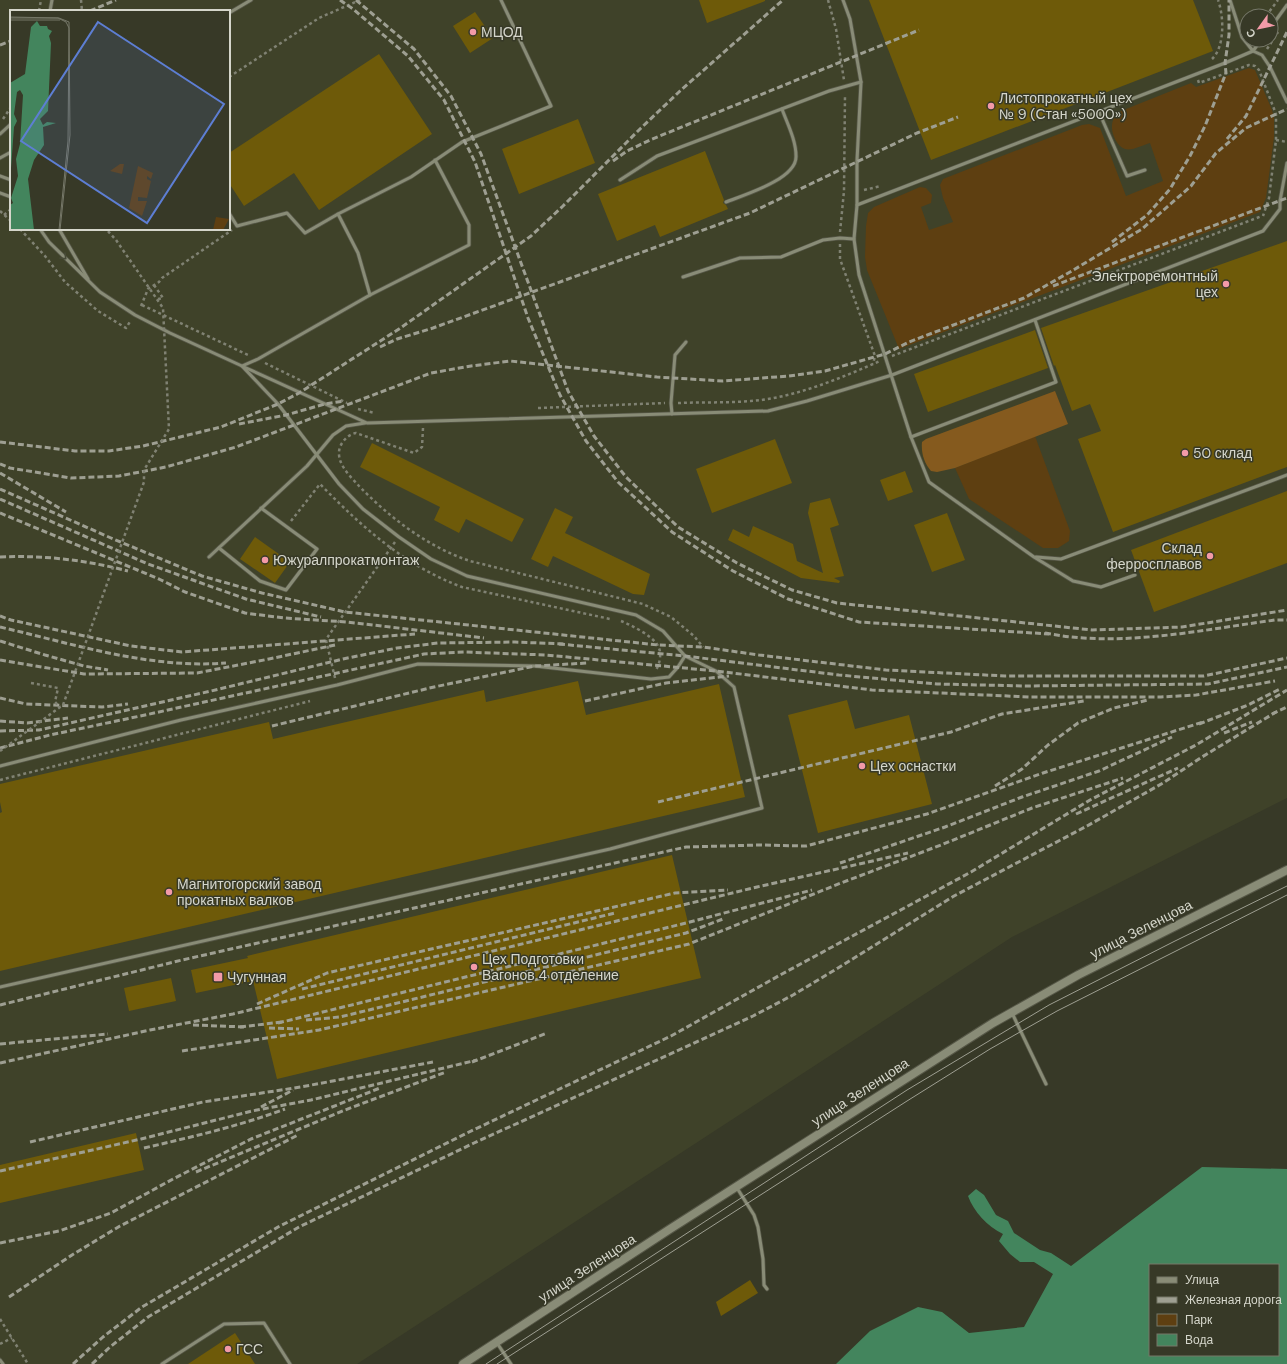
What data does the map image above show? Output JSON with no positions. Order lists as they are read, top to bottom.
{
  "streets": {
    "main road": ["улица Зеленцова"]
  },
  "places": {
    "other": [
      "МЦОД",
      "Листопрокатный цех № 9 (Стан «5000»)",
      "Электроремонтный цех",
      "50 склад",
      "Склад ферросплавов",
      "Южуралпрокатмонтаж",
      "Цех оснастки",
      "Магнитогорский завод прокатных валков",
      "Цех Подготовки Вагонов 4 отделение",
      "ГСС"
    ],
    "transit": ["Чугунная"]
  },
  "legend": [
    "Улица",
    "Железная дорога",
    "Парк",
    "Вода"
  ],
  "north": "bottom left"
}
